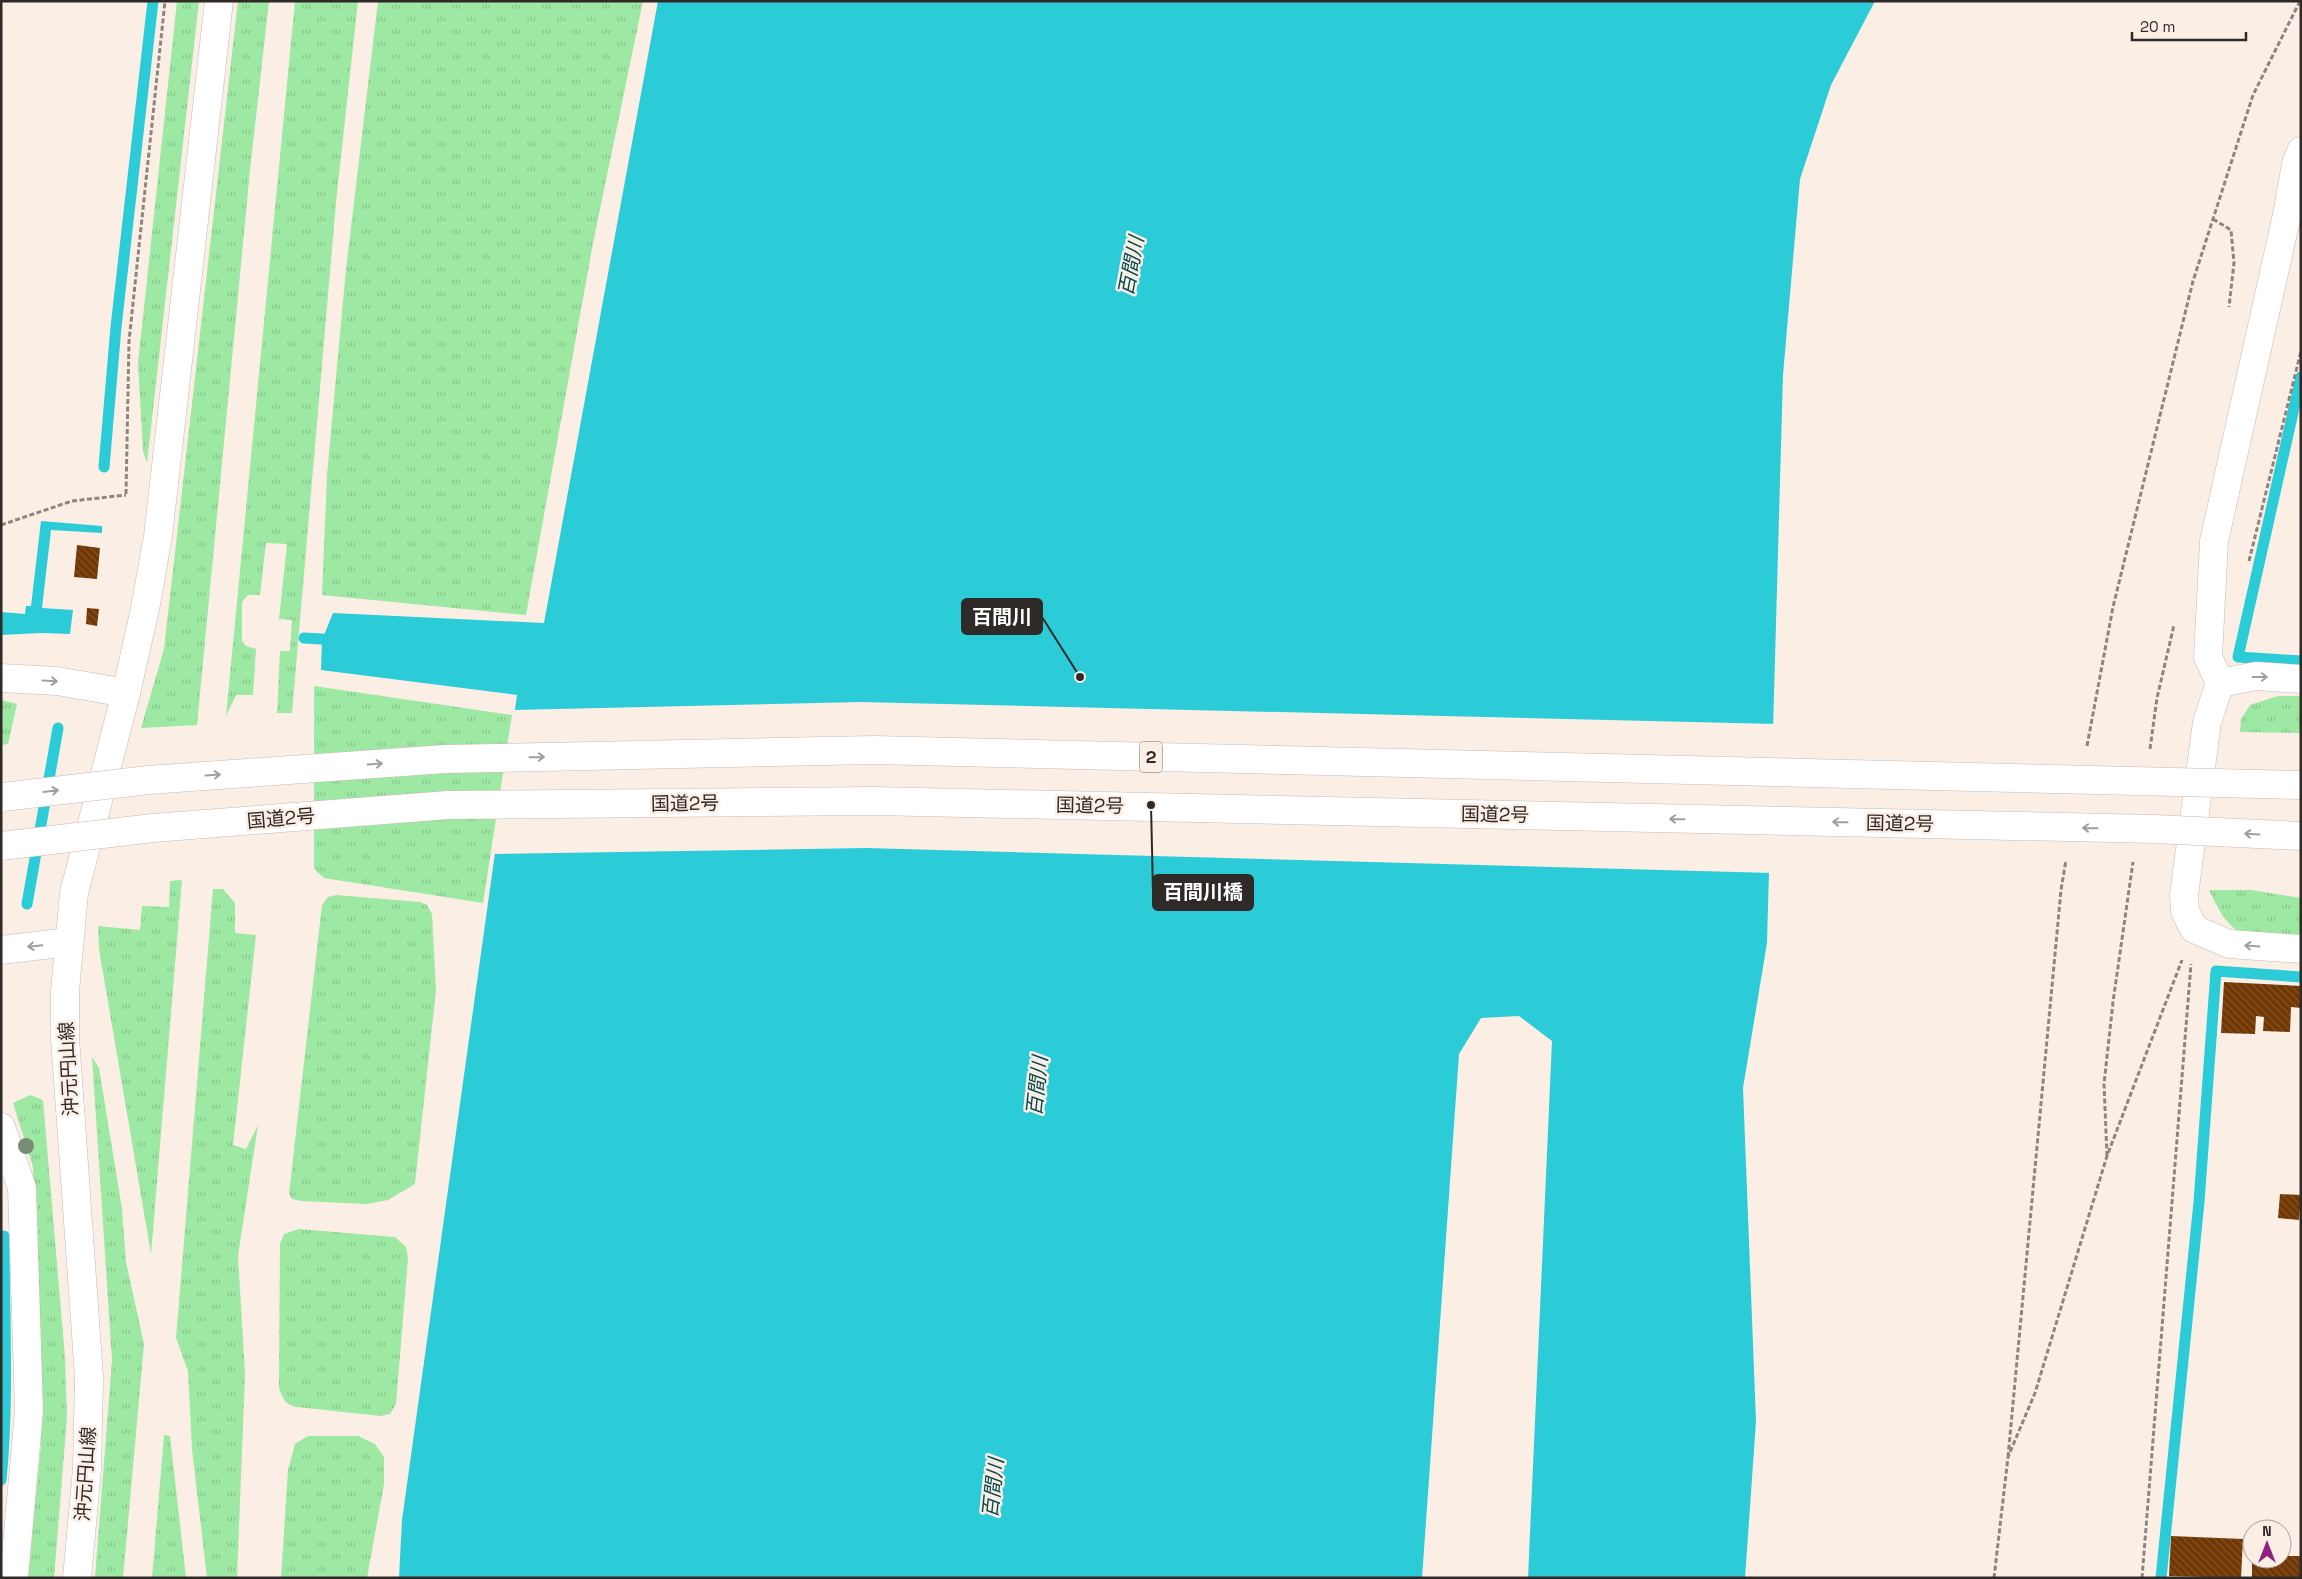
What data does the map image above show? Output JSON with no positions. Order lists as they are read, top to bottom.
{
  "streets": {
    "main road": ["2", "国道2号", "沖元円山線"]
  },
  "water": ["百間川"],
  "places": ["百間川", "百間川橋"],
  "scale_bar": "20 m",
  "north": "top"
}
